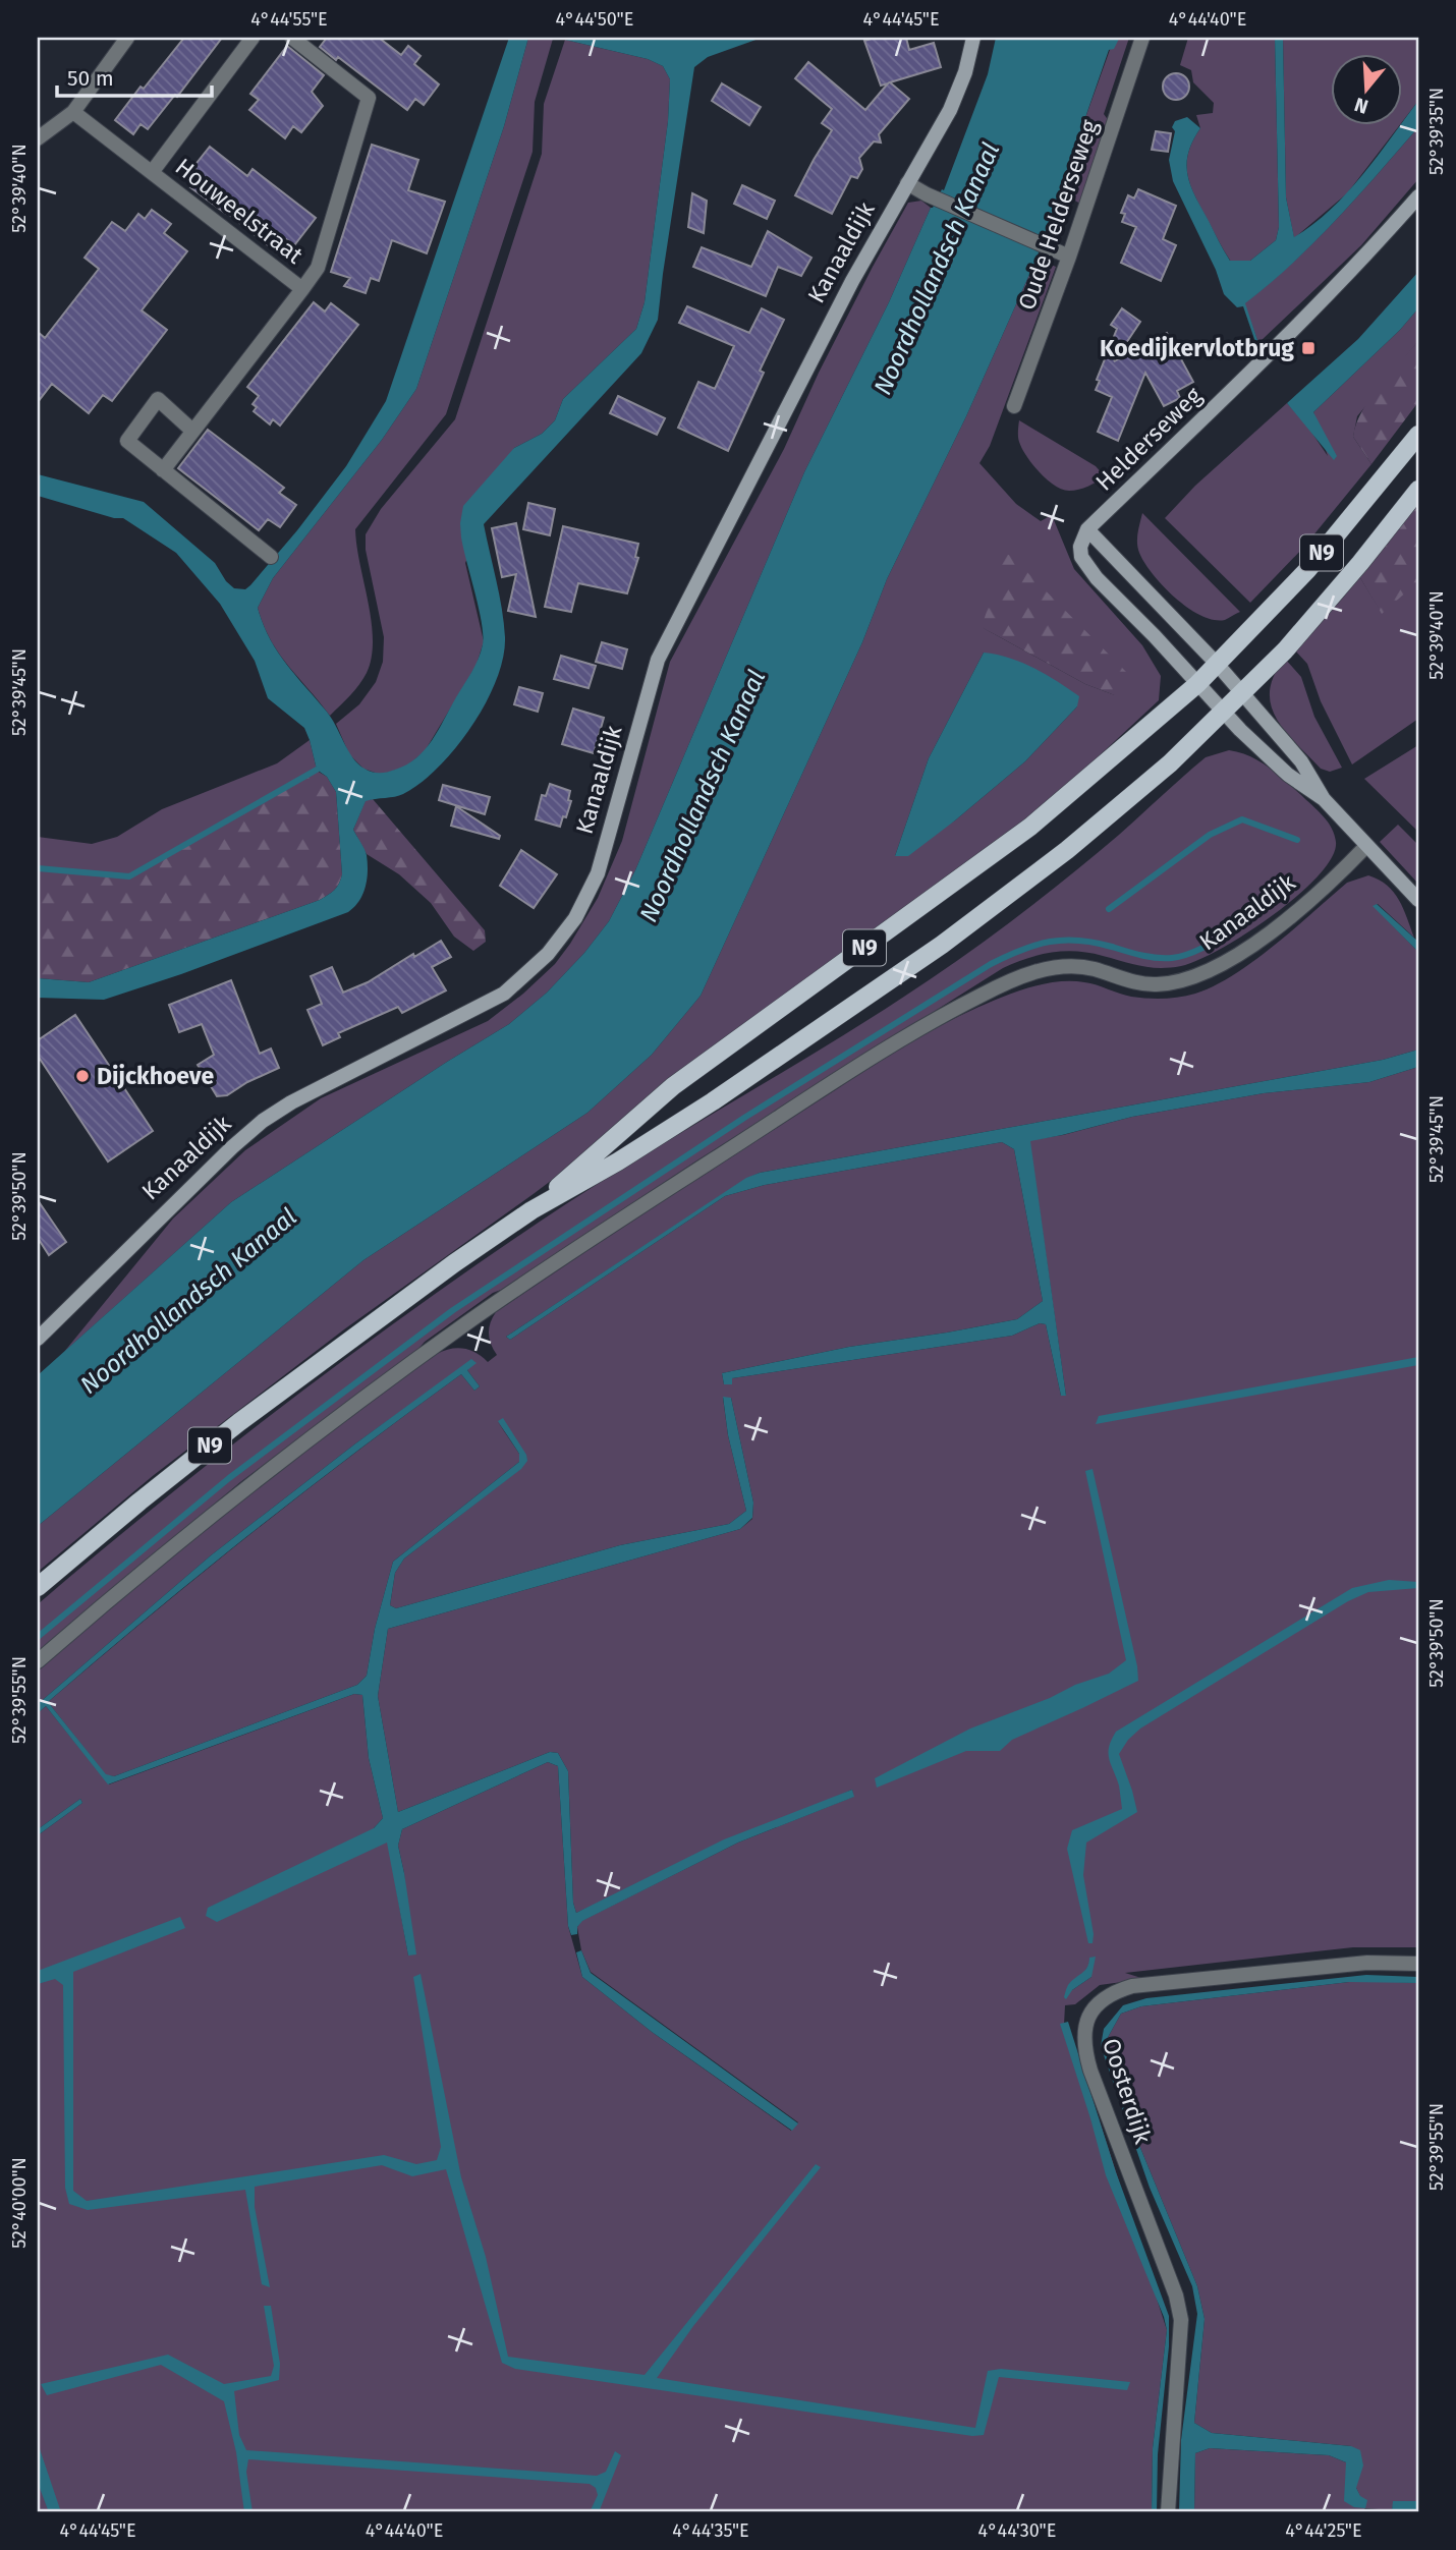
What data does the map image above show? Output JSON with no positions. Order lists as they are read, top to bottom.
{
  "streets": {
    "main road": ["N9"],
    "street": [
      "Houweelstraat",
      "Oude Helderseweg",
      "Kanaaldijk",
      "Helderseweg",
      "Oosterdijk"
    ]
  },
  "water": ["Noordhollandsch Kanaal"],
  "places": {
    "transit": ["Koedijkervlotbrug"],
    "other": ["Dijckhoeve"]
  },
  "scale_bar": "50 m",
  "north": "bottom",
  "coordinates": [
    "4°44'55\"E",
    "4°44'50\"E",
    "4°44'45\"E",
    "4°44'40\"E",
    "52°39'35\"N",
    "52°39'40\"N",
    "52°39'45\"N",
    "52°39'50\"N",
    "52°39'55\"N",
    "52°40'00\"N",
    "4°44'35\"E",
    "4°44'30\"E",
    "4°44'25\"E"
  ]
}
